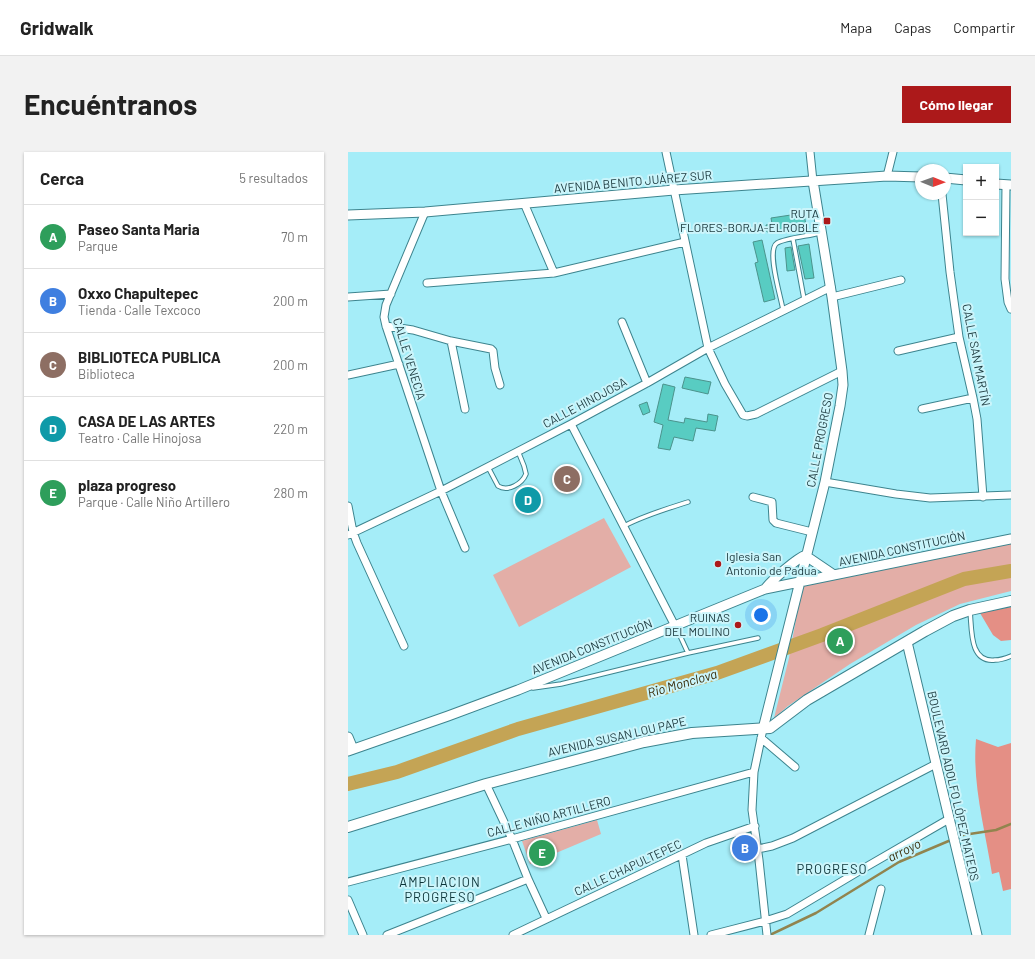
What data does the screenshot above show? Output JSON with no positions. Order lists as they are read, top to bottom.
{
  "streets": {
    "main road": ["AVENIDA SUSAN LOU PAPE"],
    "street": [
      "AVENIDA BENITO JUÁREZ SUR",
      "CALLE SAN MARTÍN",
      "CALLE VENECIA",
      "CALLE HINOJOSA",
      "CALLE PROGRESO",
      "AVENIDA CONSTITUCIÓN",
      "BOULEVARD ADOLFO LÓPEZ MATEOS",
      "CALLE NIÑO ARTILLERO",
      "CALLE CHAPULTEPEC"
    ]
  },
  "crossings": [
    ["AVENIDA BENITO JUÁREZ SUR", "CALLE VENECIA"],
    ["AVENIDA BENITO JUÁREZ SUR", "CALLE PROGRESO"],
    ["CALLE VENECIA", "CALLE HINOJOSA"],
    ["CALLE HINOJOSA", "CALLE PROGRESO"],
    ["CALLE PROGRESO", "AVENIDA CONSTITUCIÓN"],
    ["CALLE PROGRESO", "AVENIDA SUSAN LOU PAPE"],
    ["AVENIDA SUSAN LOU PAPE", "BOULEVARD ADOLFO LÓPEZ MATEOS"]
  ],
  "districts": ["PROGRESO", "AMPLIACION PROGRESO"],
  "water": ["Rio Monclova", "arroyo"],
  "places": {
    "transit": ["RUTA FLORES-BORJA-ELROBLE"],
    "other": ["Iglesia San Antonio de Padua", "RUINAS DEL MOLINO"]
  },
  "north": "right",
  "page": {
    "header": "Gridwalk",
    "nav": ["Mapa", "Capas", "Compartir"],
    "buttons": "Cómo llegar",
    "title": "Encuéntranos",
    "heading": ["Cerca", "5 resultados"],
    "map_buttons": ["+", "−"],
    "list": [
      {
        "mark": "A",
        "name": "Paseo Santa Maria",
        "note": "Parque",
        "value": "70 m"
      },
      {
        "mark": "B",
        "name": "Oxxo Chapultepec",
        "note": "Tienda · Calle Texcoco",
        "value": "200 m"
      },
      {
        "mark": "C",
        "name": "BIBLIOTECA PUBLICA",
        "note": "Biblioteca",
        "value": "200 m"
      },
      {
        "mark": "D",
        "name": "CASA DE LAS ARTES",
        "note": "Teatro · Calle Hinojosa",
        "value": "220 m"
      },
      {
        "mark": "E",
        "name": "plaza progreso",
        "note": "Parque · Calle Niño Artillero",
        "value": "280 m"
      }
    ],
    "pins": [
      "C",
      "D",
      "A",
      "B",
      "E"
    ]
  }
}
